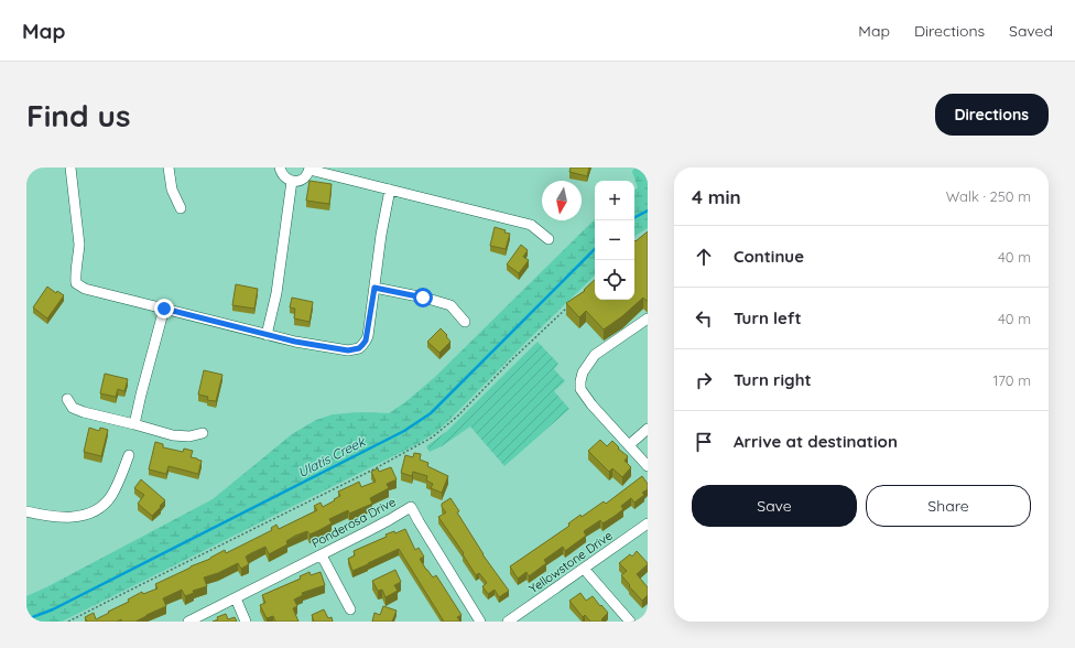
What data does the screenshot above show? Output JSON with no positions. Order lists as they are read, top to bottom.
{
  "streets": {
    "street": ["Ponderosa Drive", "Yellowstone Drive"]
  },
  "water": ["Ulatis Creek"],
  "north": "bottom",
  "page": {
    "header": "Map",
    "nav": ["Map", "Directions", "Saved"],
    "buttons": [
      "Directions",
      ["Save", "Share"]
    ],
    "title": "Find us",
    "heading": ["4 min", "Walk · 250 m"],
    "map_buttons": ["+", "−"],
    "list": [
      ["Continue", "40 m"],
      ["Turn left", "40 m"],
      ["Turn right", "170 m"],
      "Arrive at destination"
    ]
  }
}
